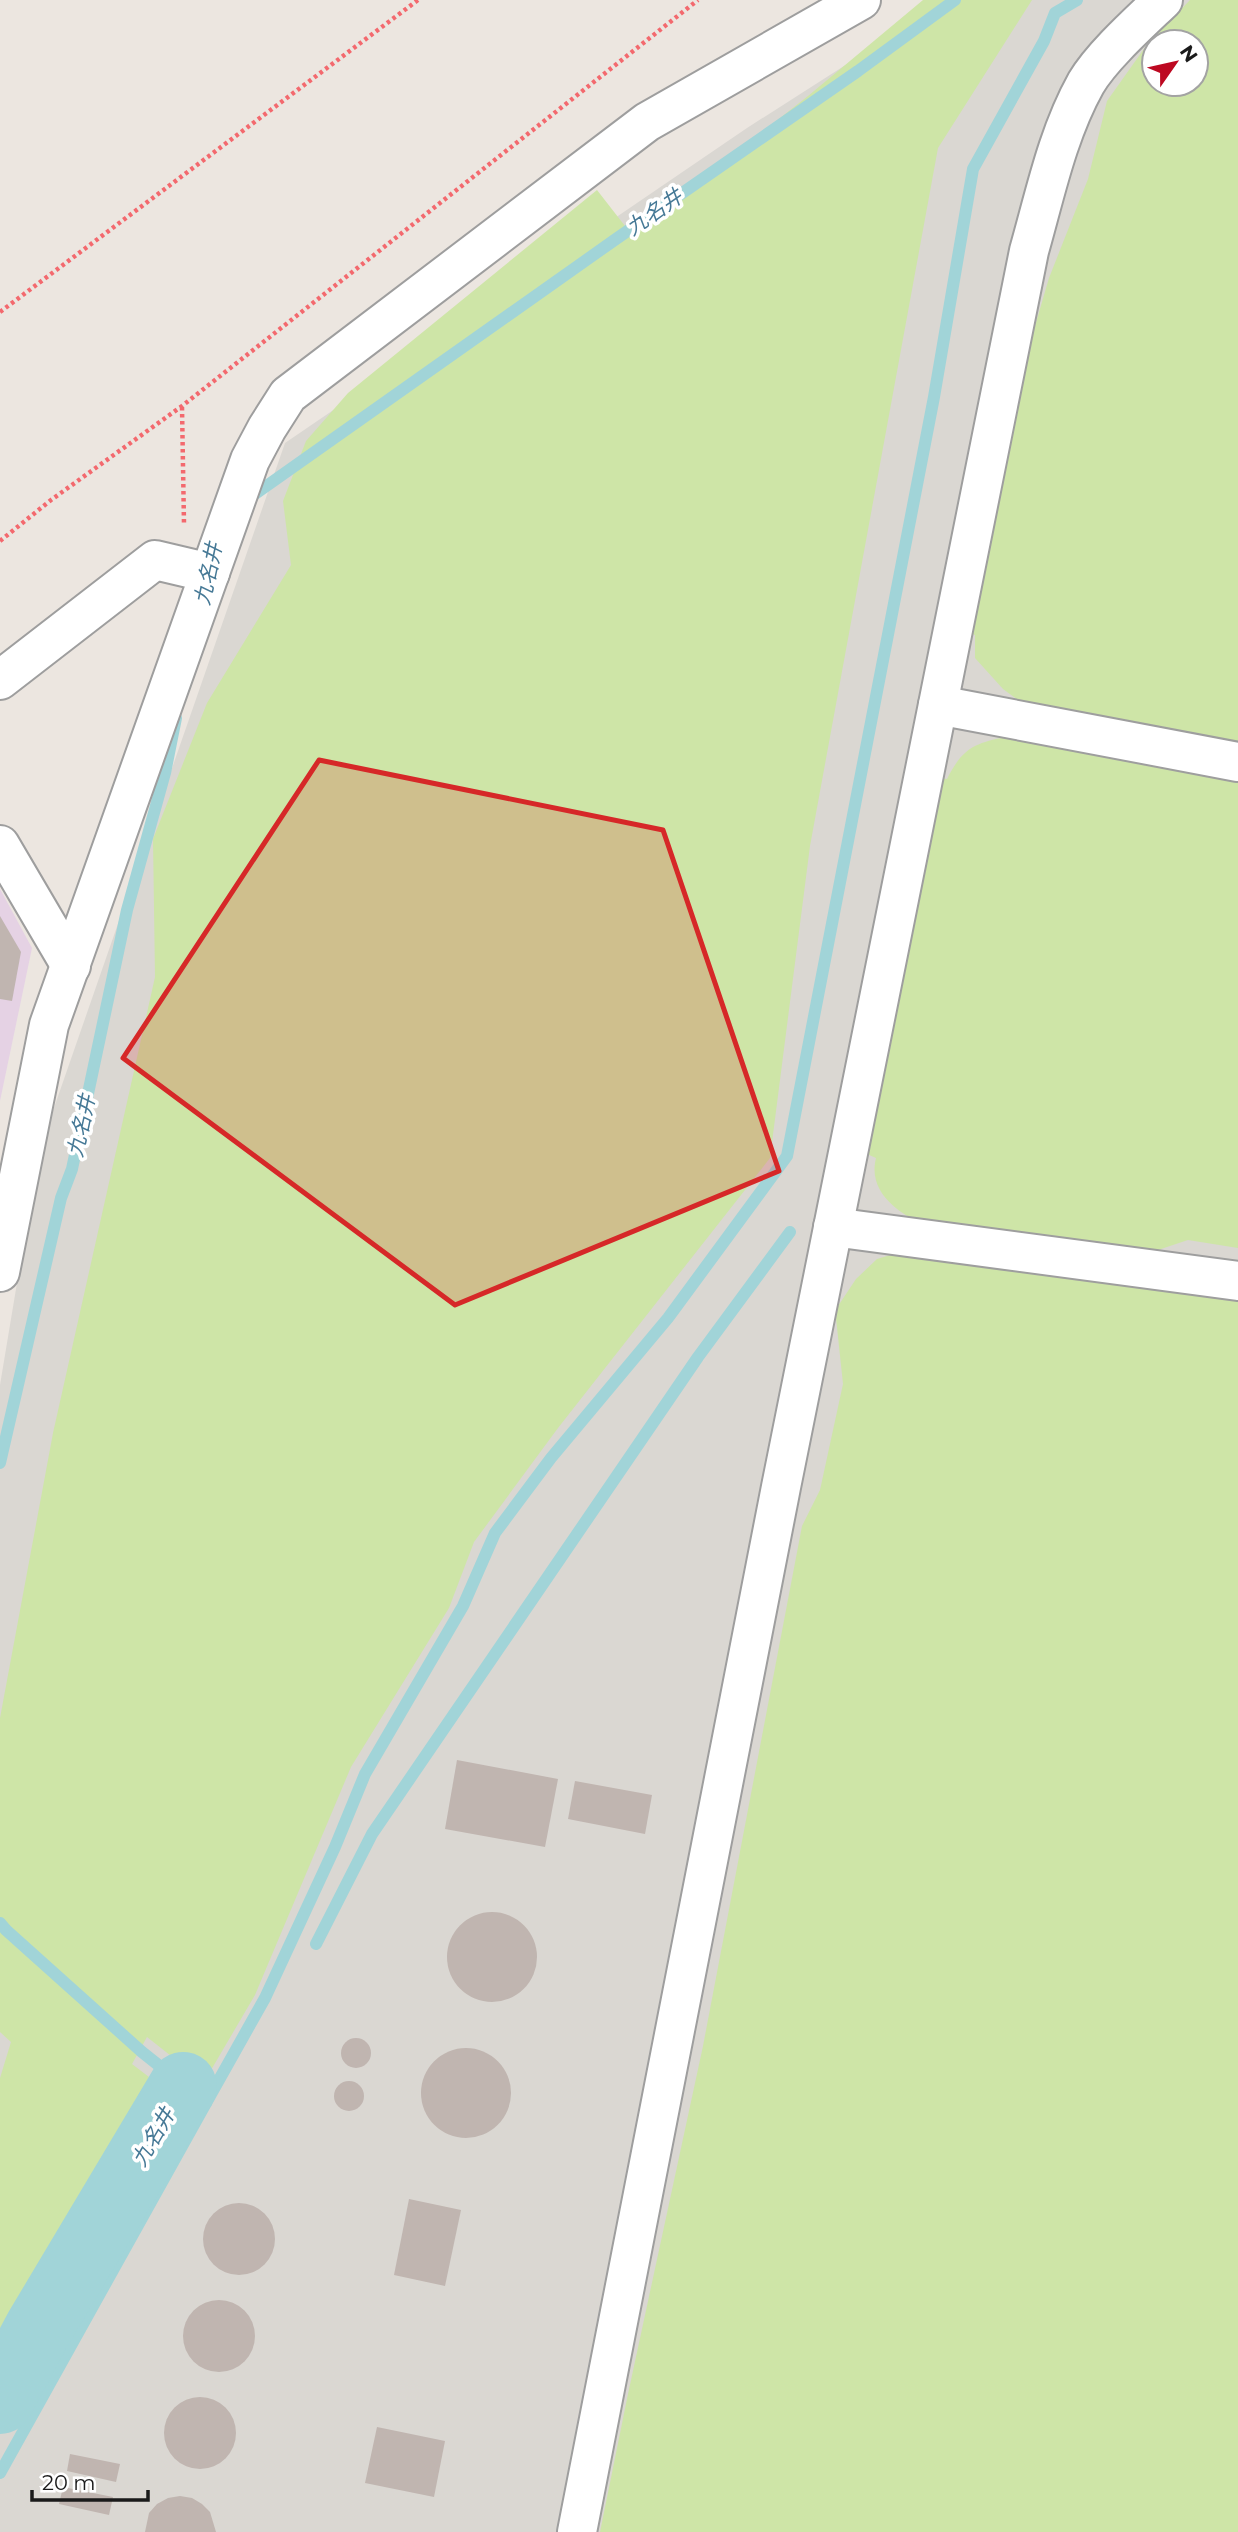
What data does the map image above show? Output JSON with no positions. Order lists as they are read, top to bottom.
{
  "water": ["九名井"],
  "scale_bar": "20 m",
  "north": "top right"
}
